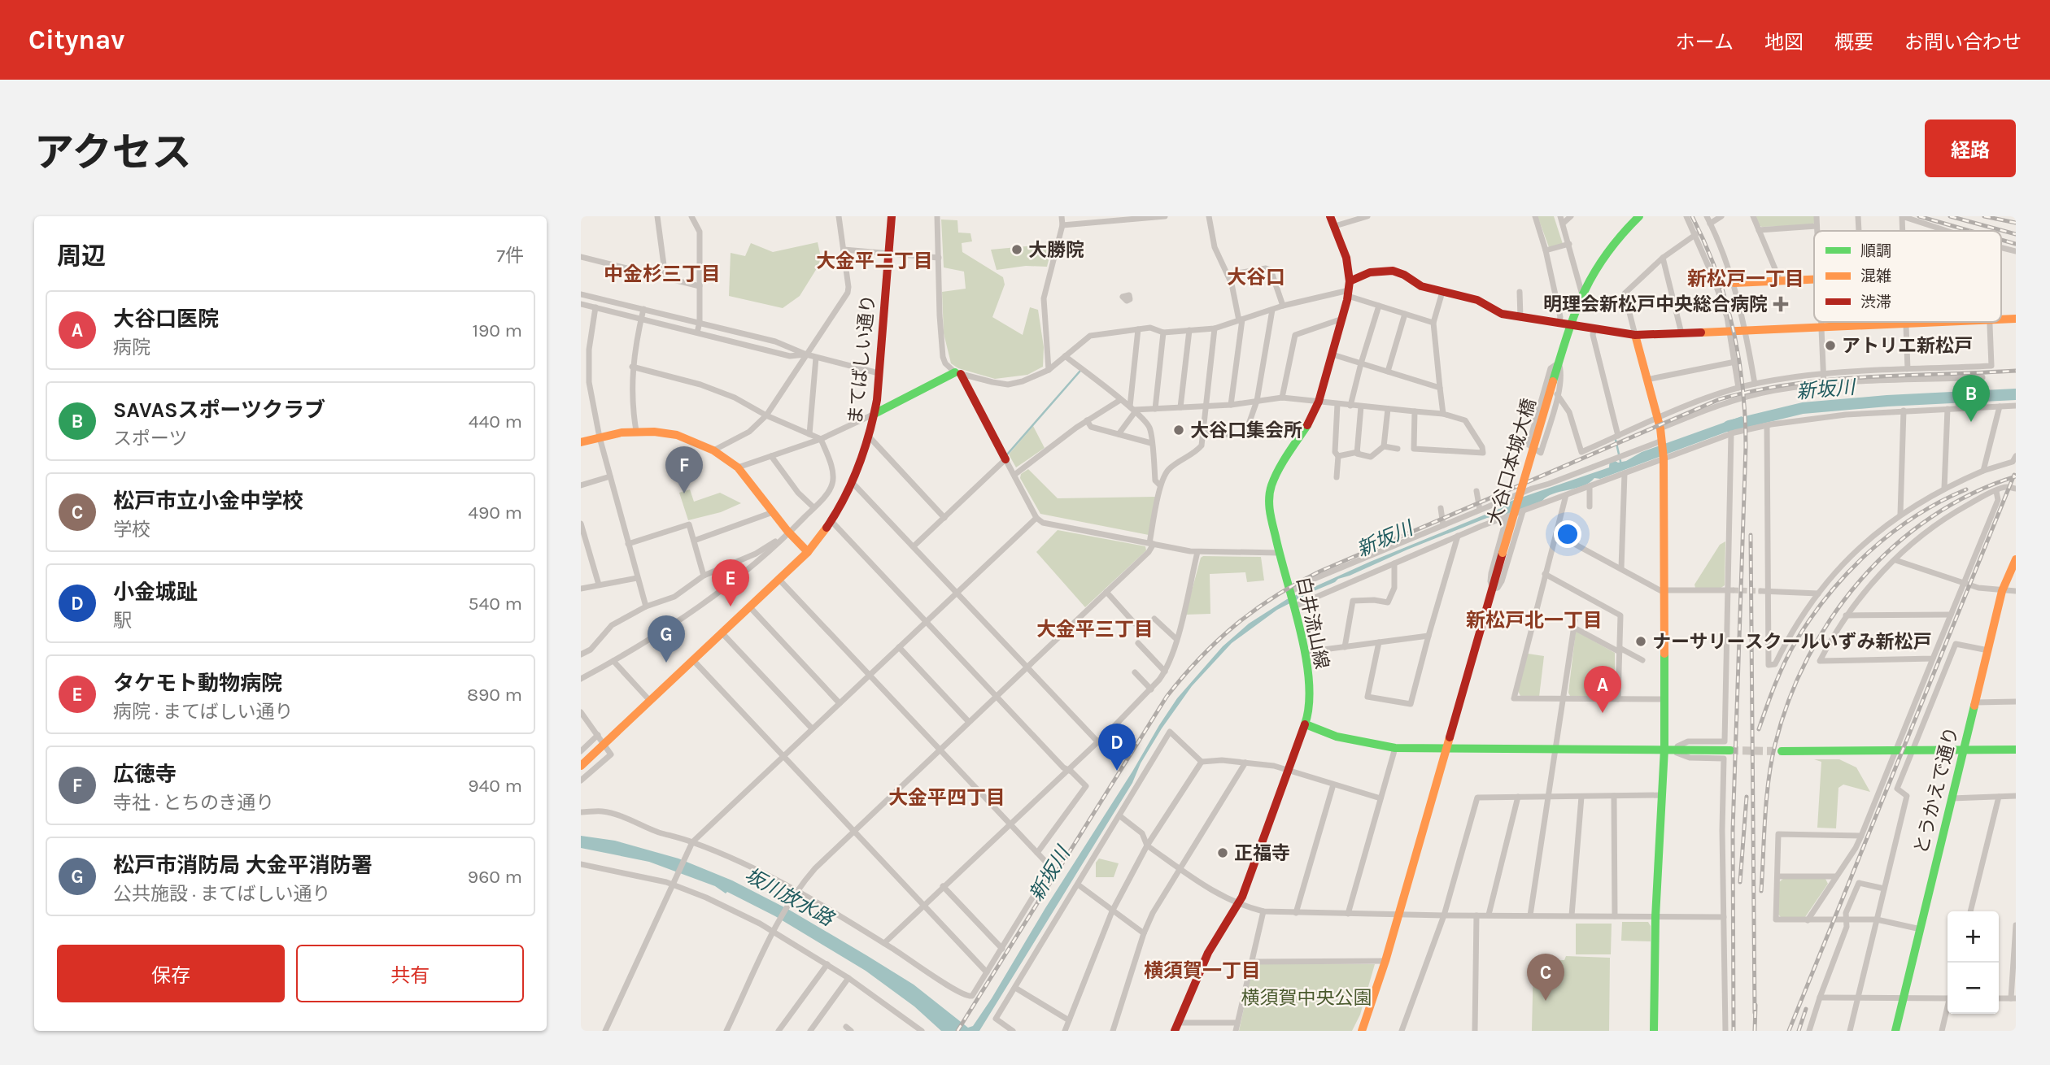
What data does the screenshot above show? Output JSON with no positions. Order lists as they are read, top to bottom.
{
  "streets": {
    "street": [
      "まてばしい通り",
      "大谷口本城大橋",
      "白井流山線",
      "とうかえで通り"
    ]
  },
  "districts": [
    "大金平二丁目",
    "中金杉三丁目",
    "大谷口",
    "新松戸一丁目",
    "新松戸北一丁目",
    "大金平三丁目",
    "大金平四丁目",
    "横須賀一丁目"
  ],
  "water": ["新坂川", "坂川放水路"],
  "parks": ["横須賀中央公園"],
  "places": {
    "other": [
      "大勝院",
      "アトリエ新松戸",
      "大谷口集会所",
      "ナーサリースクールいずみ新松戸",
      "正福寺"
    ],
    "health": ["明理会新松戸中央総合病院"]
  },
  "legend": ["順調", "混雑", "渋滞"],
  "page": {
    "header": "Citynav",
    "nav": [
      "ホーム",
      "地図",
      "概要",
      "お問い合わせ"
    ],
    "title": "アクセス",
    "buttons": [
      "経路",
      ["保存", "共有"]
    ],
    "heading": ["周辺", "7件"],
    "list": [
      {
        "mark": "A",
        "name": "大谷口医院",
        "note": "病院",
        "value": "190 m"
      },
      {
        "mark": "B",
        "name": "SAVASスポーツクラブ",
        "note": "スポーツ",
        "value": "440 m"
      },
      {
        "mark": "C",
        "name": "松戸市立小金中学校",
        "note": "学校",
        "value": "490 m"
      },
      {
        "mark": "D",
        "name": "小金城趾",
        "note": "駅",
        "value": "540 m"
      },
      {
        "mark": "E",
        "name": "タケモト動物病院",
        "note": "病院 · まてばしい通り",
        "value": "890 m"
      },
      {
        "mark": "F",
        "name": "広徳寺",
        "note": "寺社 · とちのき通り",
        "value": "940 m"
      },
      {
        "mark": "G",
        "name": "松戸市消防局 大金平消防署",
        "note": "公共施設 · まてばしい通り",
        "value": "960 m"
      }
    ],
    "pins": [
      "B",
      "F",
      "E",
      "G",
      "A",
      "D",
      "C"
    ],
    "map_buttons": ["+", "−"]
  }
}
